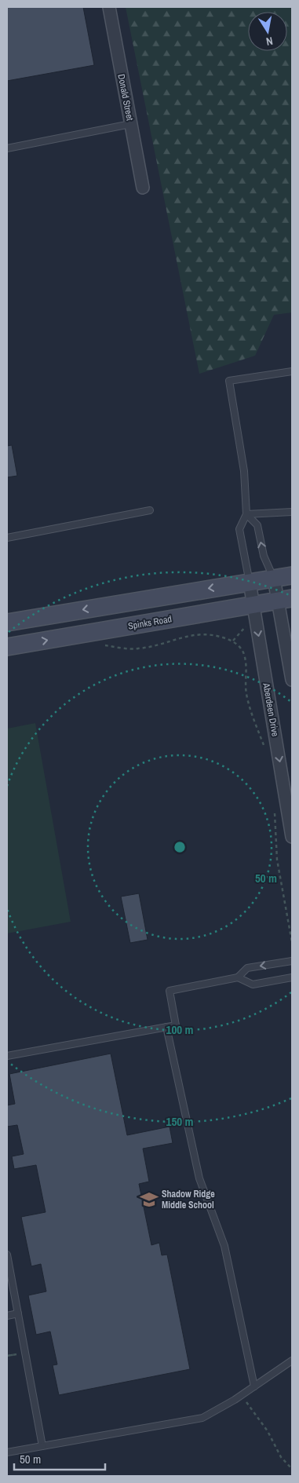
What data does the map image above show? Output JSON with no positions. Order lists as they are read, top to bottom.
{
  "streets": {
    "main road": ["Spinks Road"],
    "street": ["Donald Street", "Aberdeen Drive"]
  },
  "crossings": [
    ["Spinks Road", "Aberdeen Drive"]
  ],
  "places": {
    "school or university": ["Shadow Ridge Middle School"]
  },
  "scale_bar": "50 m",
  "north": "bottom",
  "rings": ["50 m", "100 m", "150 m"]
}
